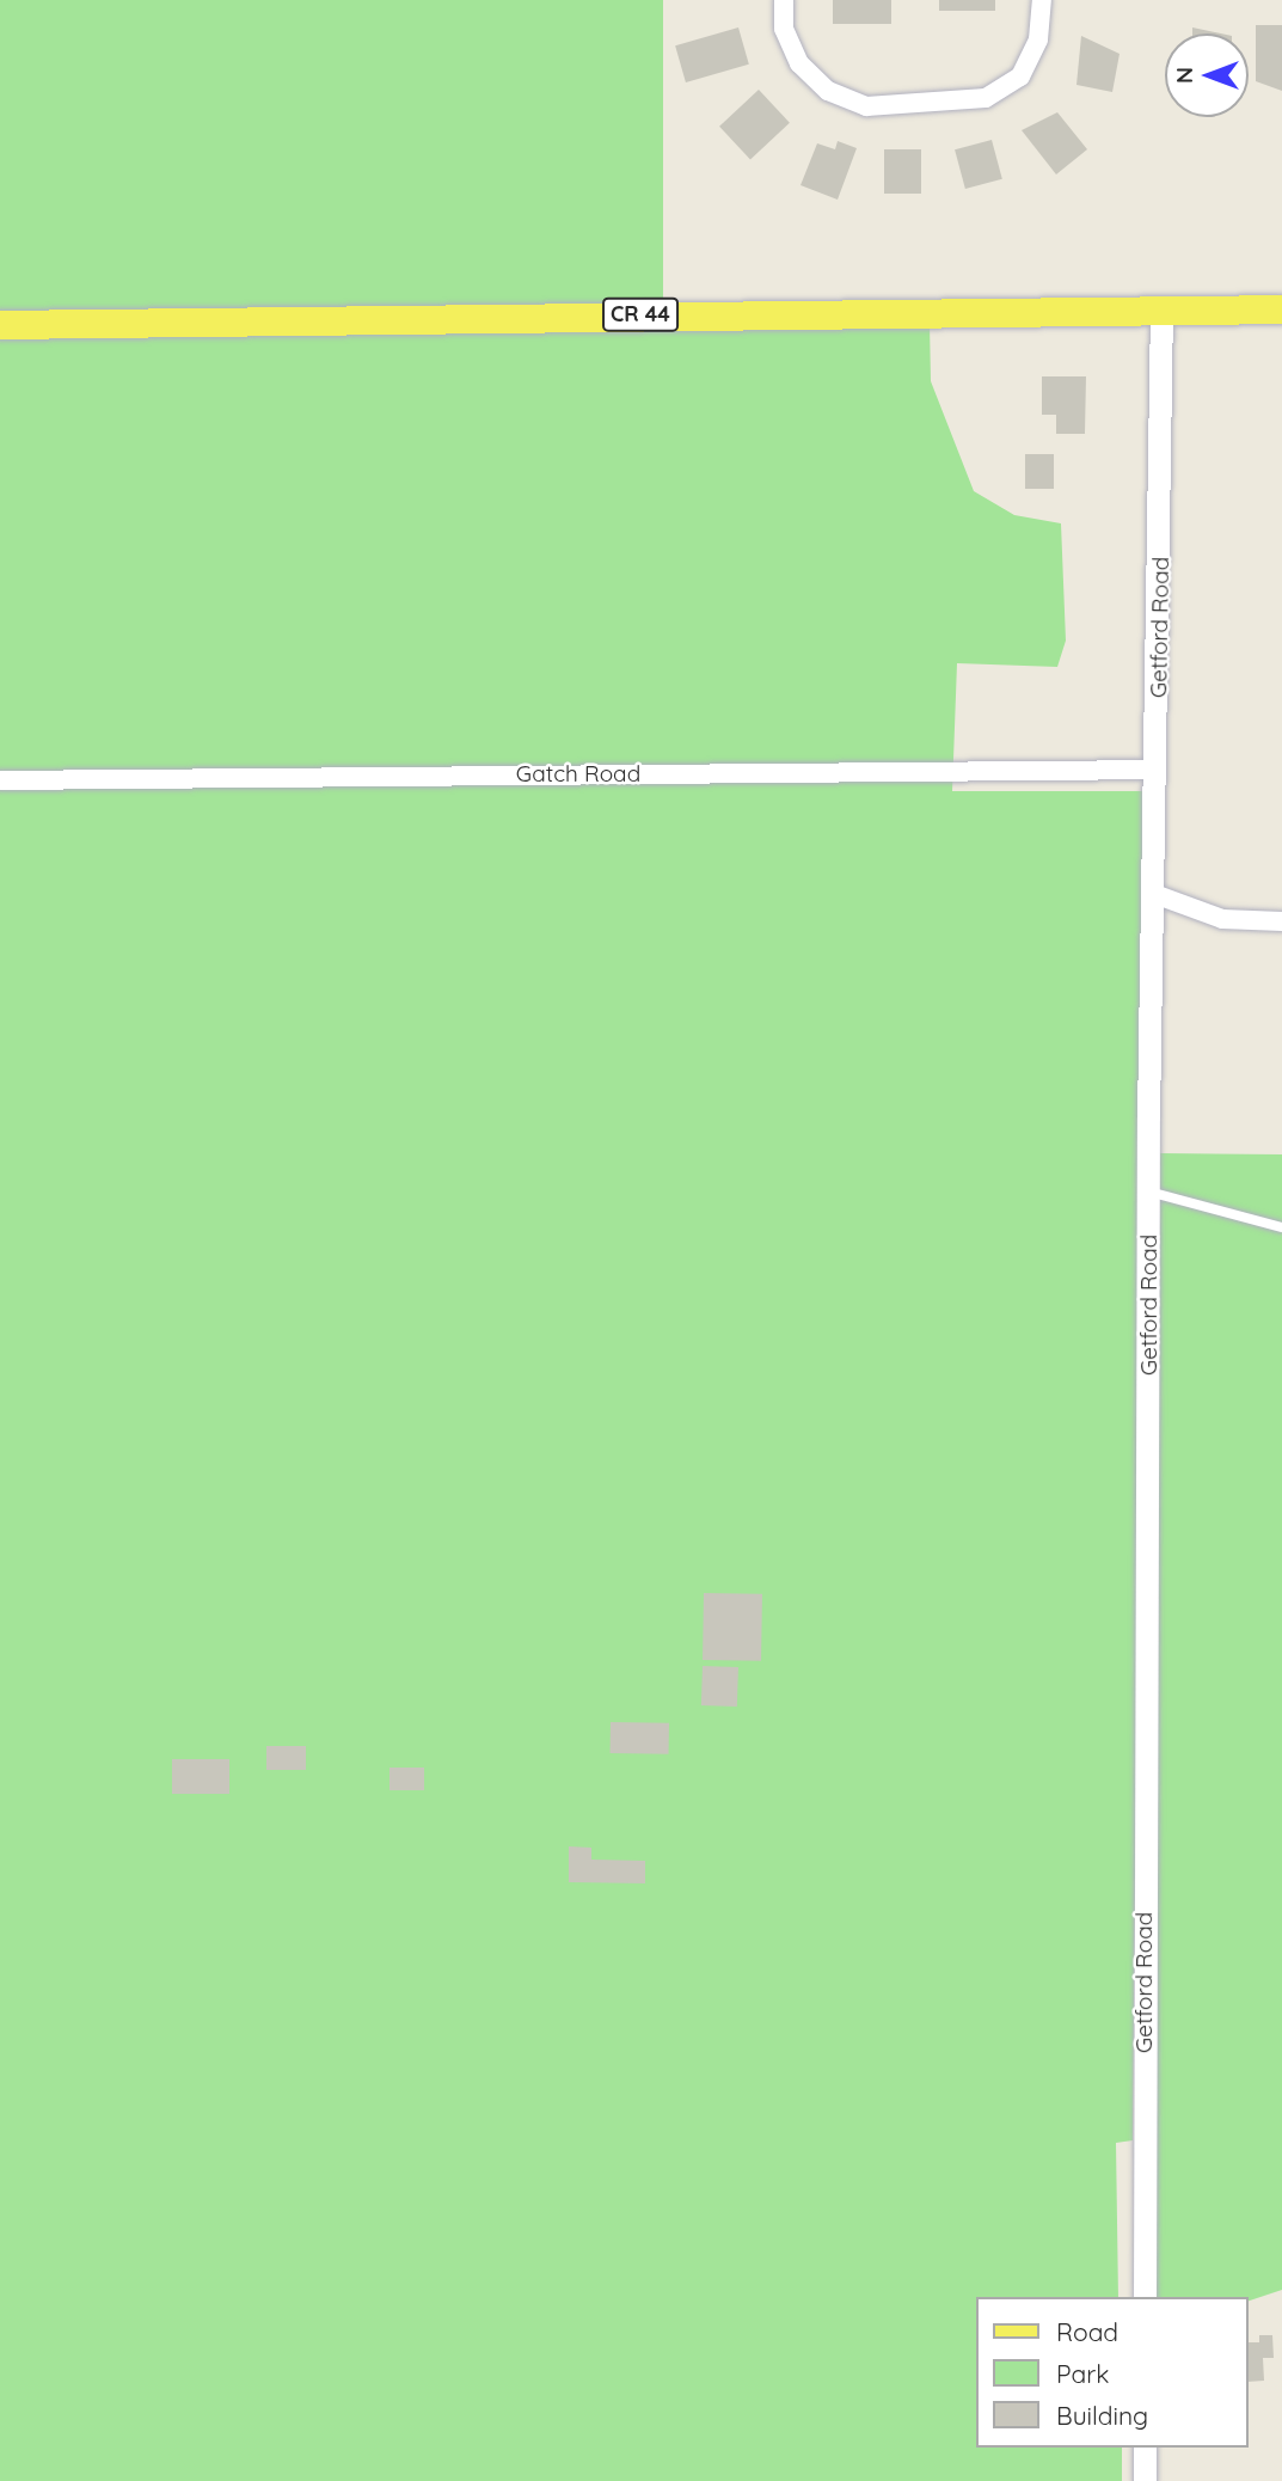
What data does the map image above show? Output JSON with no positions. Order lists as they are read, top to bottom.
{
  "streets": {
    "main road": ["CR 44"],
    "street": ["Getford Road", "Gatch Road"]
  },
  "crossings": [
    ["CR 44", "Getford Road"],
    ["Getford Road", "Gatch Road"]
  ],
  "legend": ["Road", "Park", "Building"],
  "north": "left"
}
